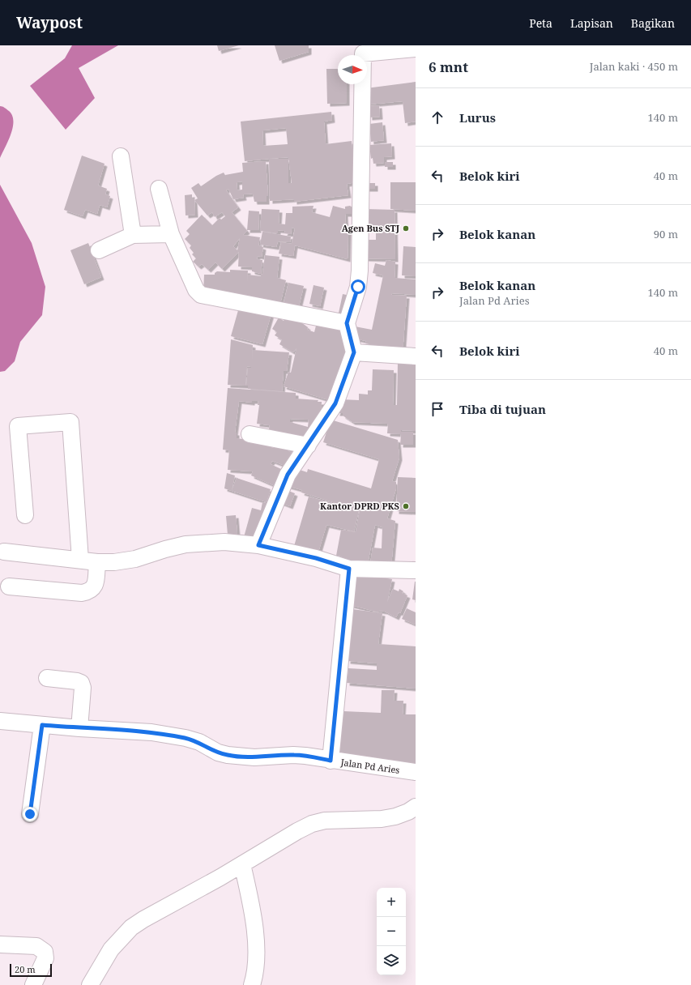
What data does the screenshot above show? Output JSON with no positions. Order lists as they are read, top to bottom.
{
  "streets": {
    "street": ["Jalan Pd Aries"]
  },
  "places": ["Agen Bus STJ", "Kantor DPRD PKS"],
  "scale_bar": "20 m",
  "north": "right",
  "page": {
    "header": "Waypost",
    "nav": ["Peta", "Lapisan", "Bagikan"],
    "heading": ["6 mnt", "Jalan kaki · 450 m"],
    "list": [
      ["Lurus", "140 m"],
      ["Belok kiri", "40 m"],
      ["Belok kanan", "90 m"],
      ["Belok kanan", "Jalan Pd Aries", "140 m"],
      ["Belok kiri", "40 m"],
      "Tiba di tujuan"
    ],
    "map_buttons": ["+", "−"],
    "scale": "20 m"
  }
}
